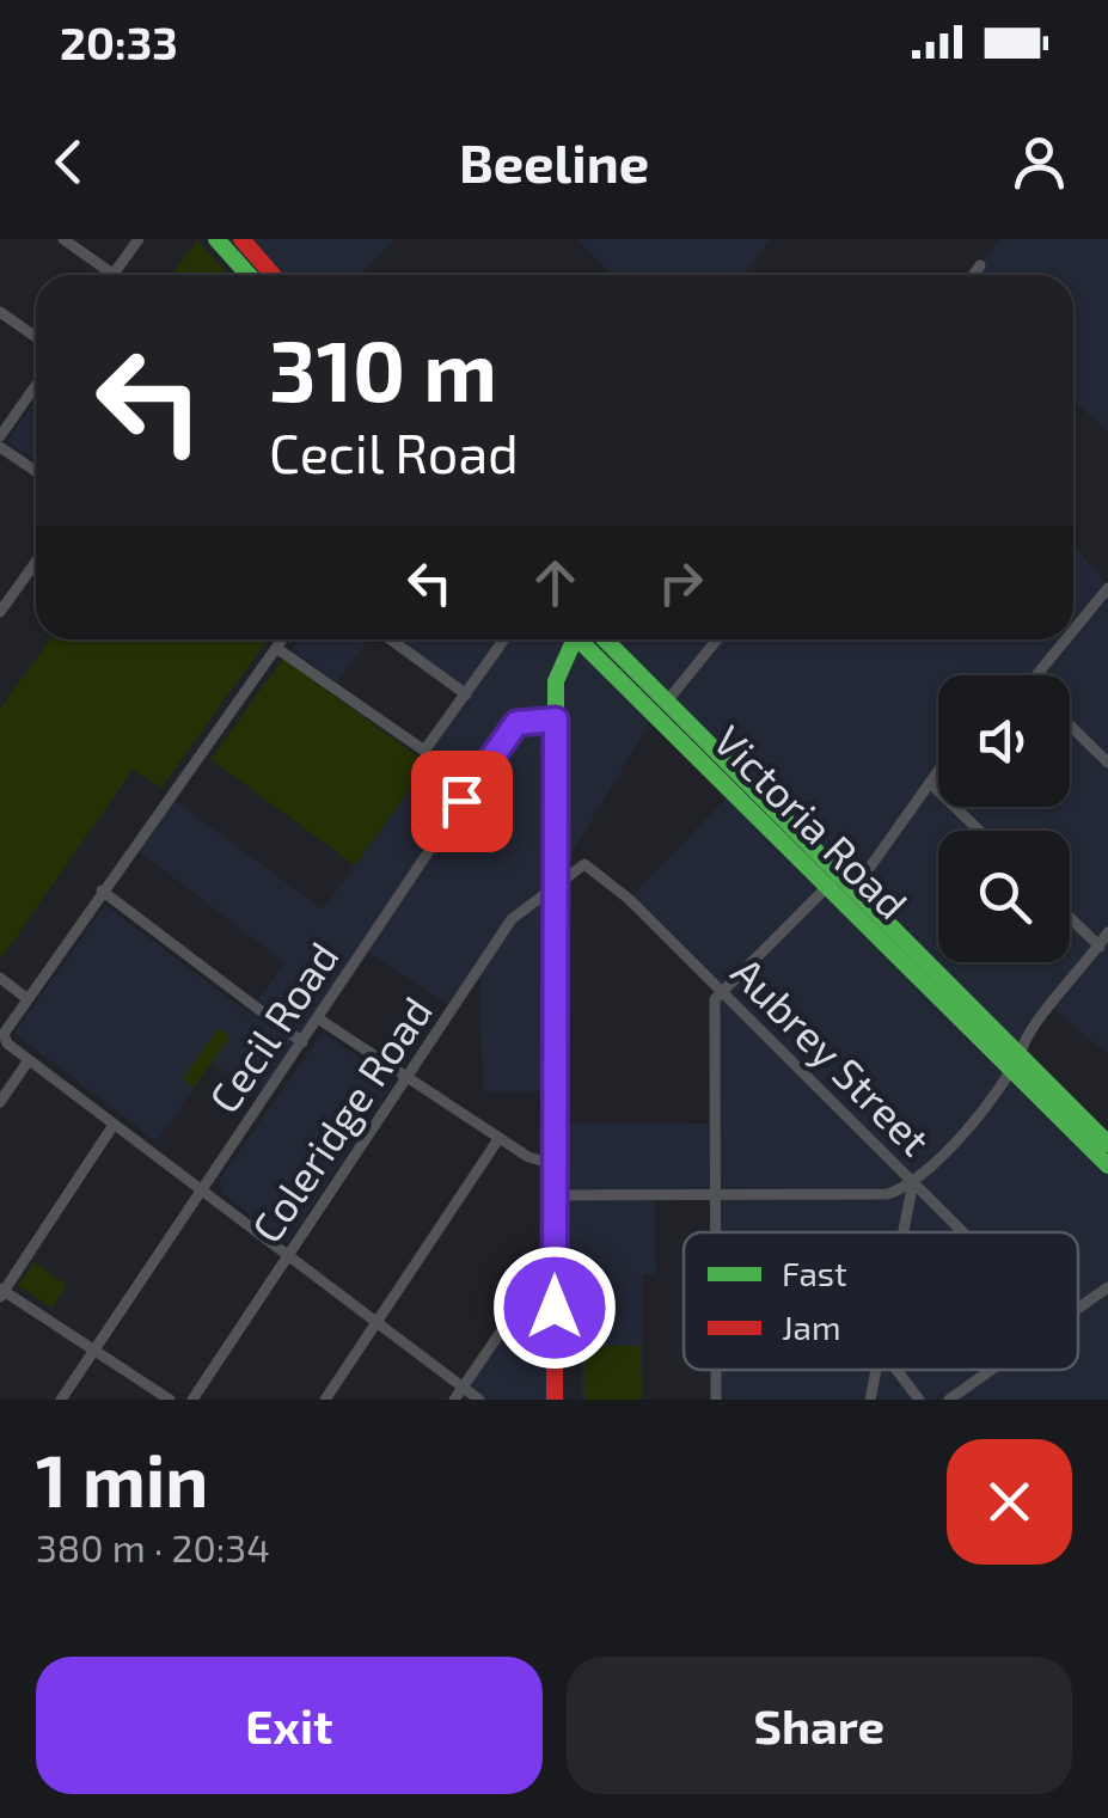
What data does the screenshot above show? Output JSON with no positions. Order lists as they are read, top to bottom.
{
  "streets": {
    "main road": ["Victoria Road"],
    "street": ["Cecil Road", "Aubrey Street", "Coleridge Road"]
  },
  "crossings": [
    ["Aubrey Street", "Coleridge Road"]
  ],
  "legend": ["Fast", "Jam"],
  "page": {
    "status": "20:33",
    "header": "Beeline",
    "turn": ["310 m", "Cecil Road"],
    "heading": ["1 min", "380 m · 20:34"],
    "buttons": ["Exit", "Share"]
  }
}
